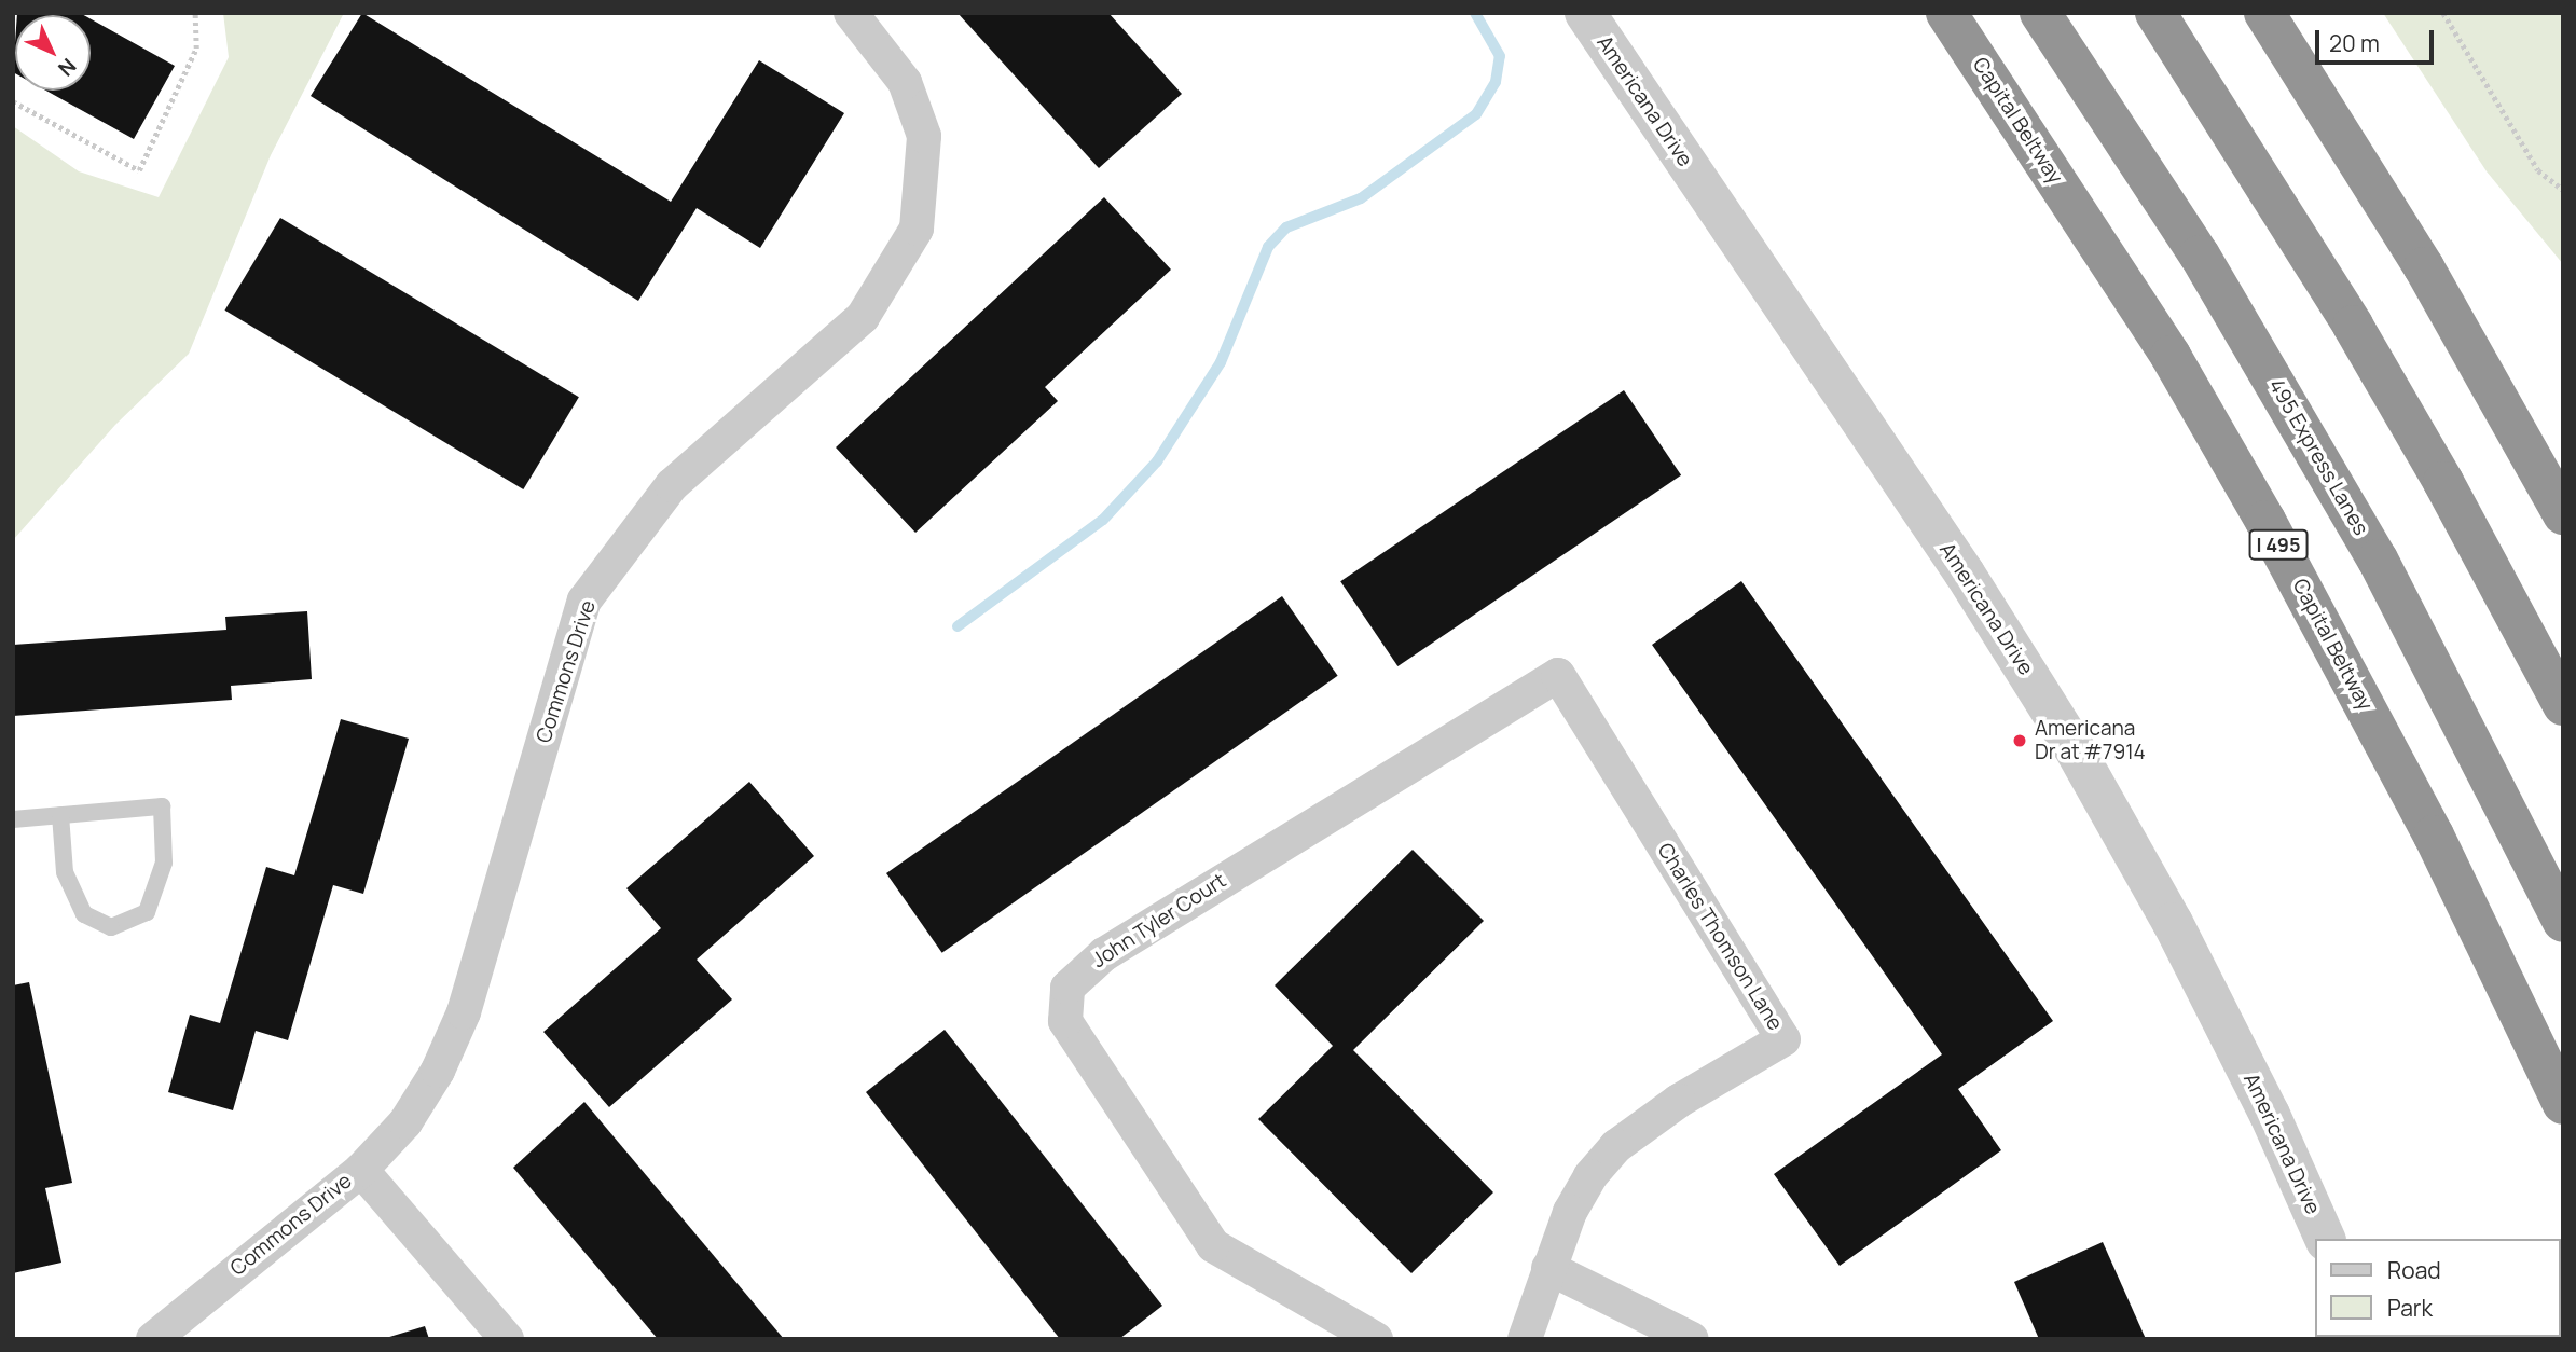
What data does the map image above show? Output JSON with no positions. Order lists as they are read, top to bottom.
{
  "streets": {
    "highway": ["Capital Beltway", "495 Express Lanes", "I 495"],
    "street": [
      "Americana Drive",
      "Commons Drive",
      "John Tyler Court",
      "Charles Thomson Lane"
    ]
  },
  "crossings": [
    ["John Tyler Court", "Charles Thomson Lane"]
  ],
  "places": ["Americana Dr at #7914"],
  "legend": ["Road", "Park"],
  "scale_bar": "20 m",
  "north": "bottom right"
}
